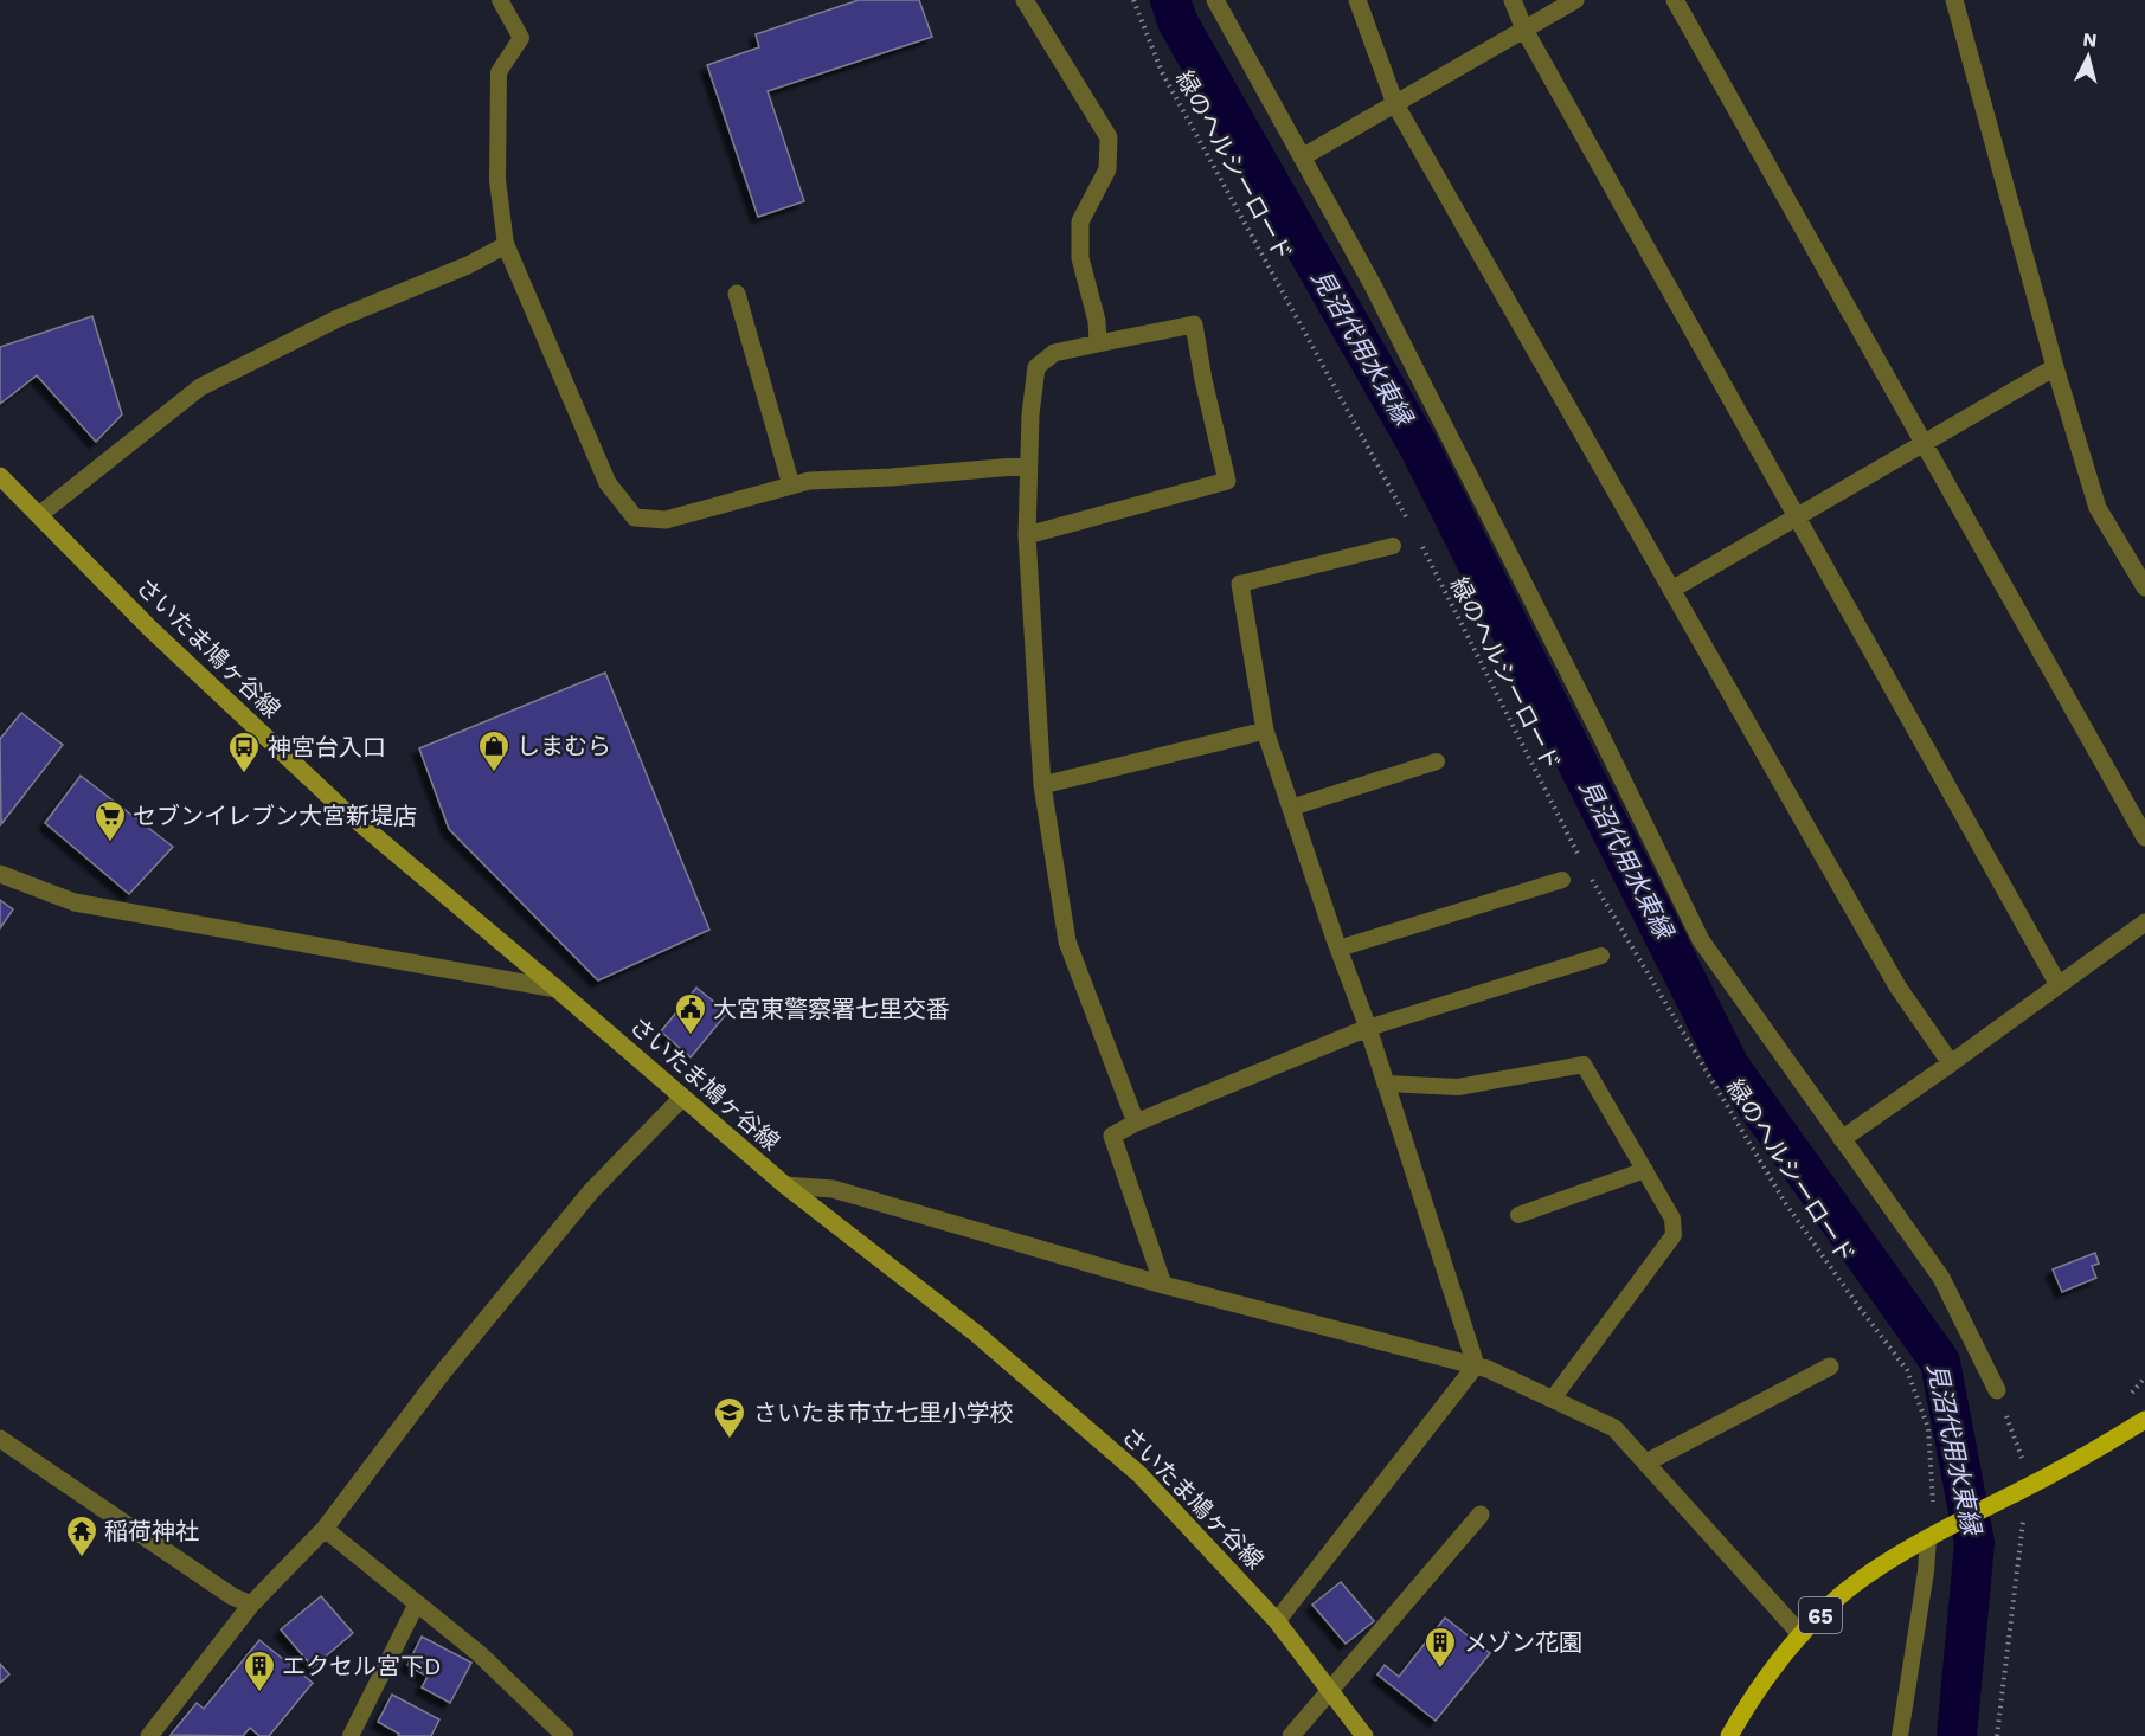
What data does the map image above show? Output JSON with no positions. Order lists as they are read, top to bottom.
{
  "streets": {
    "main road": ["さいたま鳩ヶ谷線", "65"],
    "path": ["緑のヘルシーロード"]
  },
  "water": ["見沼代用水東縁"],
  "places": {
    "shop": ["しまむら"],
    "bus stop": ["神宮台入口"],
    "supermarket": ["セブンイレブン大宮新堤店"],
    "public building": ["大宮東警察署七里交番"],
    "school or university": ["さいたま市立七里小学校"],
    "temple": ["稲荷神社"],
    "building": ["メゾン花園", "エクセル宮下D"]
  },
  "north": "top"
}
